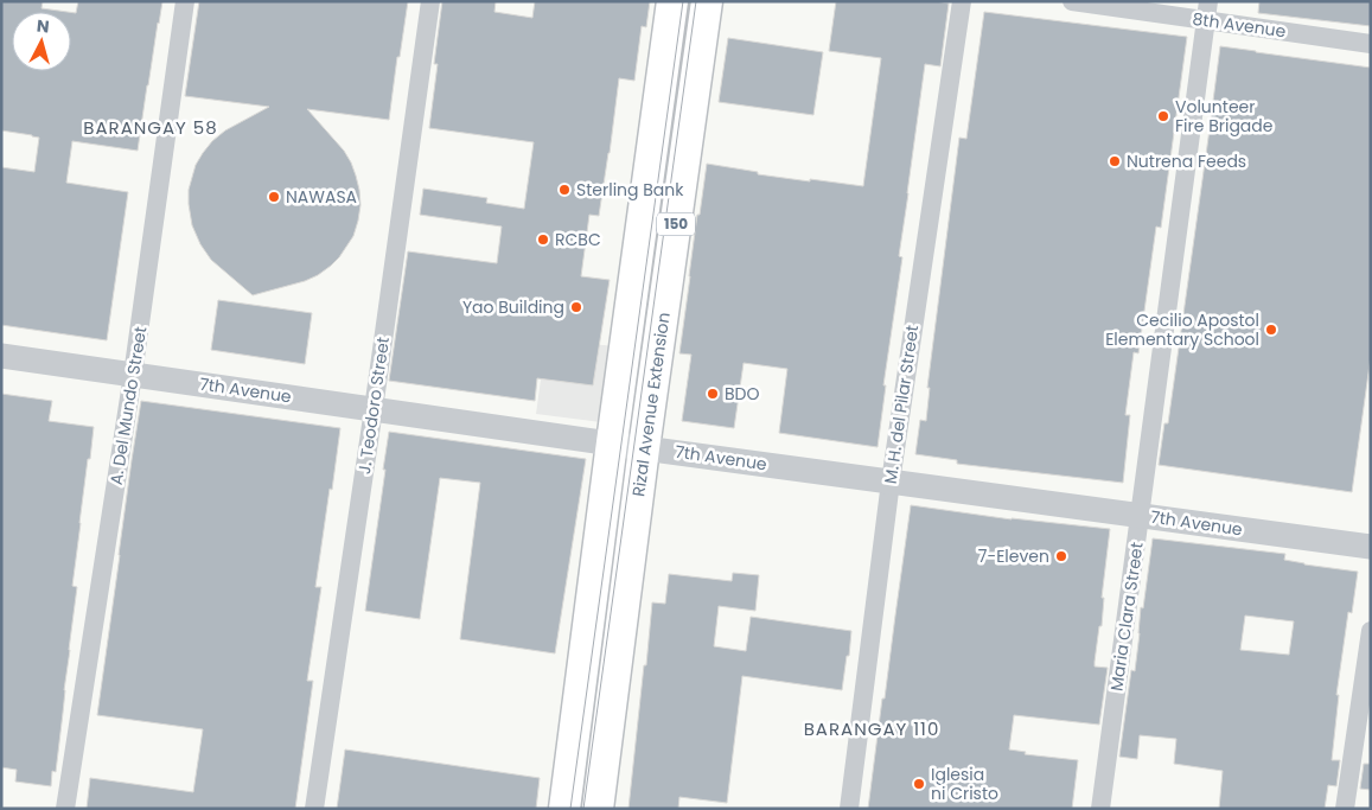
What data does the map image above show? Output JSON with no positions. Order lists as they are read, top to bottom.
{
  "streets": {
    "main road": ["150", "Rizal Avenue Extension"],
    "street": [
      "8th Avenue",
      "7th Avenue",
      "M. H. del Pilar Street",
      "A. Del Mundo Street",
      "J. Teodoro Street",
      "Maria Clara Street"
    ]
  },
  "crossings": [
    ["8th Avenue", "Maria Clara Street"],
    ["7th Avenue", "Rizal Avenue Extension"],
    ["7th Avenue", "M. H. del Pilar Street"],
    ["7th Avenue", "A. Del Mundo Street"],
    ["7th Avenue", "J. Teodoro Street"],
    ["7th Avenue", "Maria Clara Street"]
  ],
  "districts": ["BARANGAY 58", "BARANGAY 110"],
  "places": [
    "Volunteer Fire Brigade",
    "Nutrena Feeds",
    "Sterling Bank",
    "NAWASA",
    "RCBC",
    "Yao Building",
    "Cecilio Apostol Elementary School",
    "BDO",
    "7-Eleven",
    "Iglesia ni Cristo"
  ],
  "north": "top"
}
